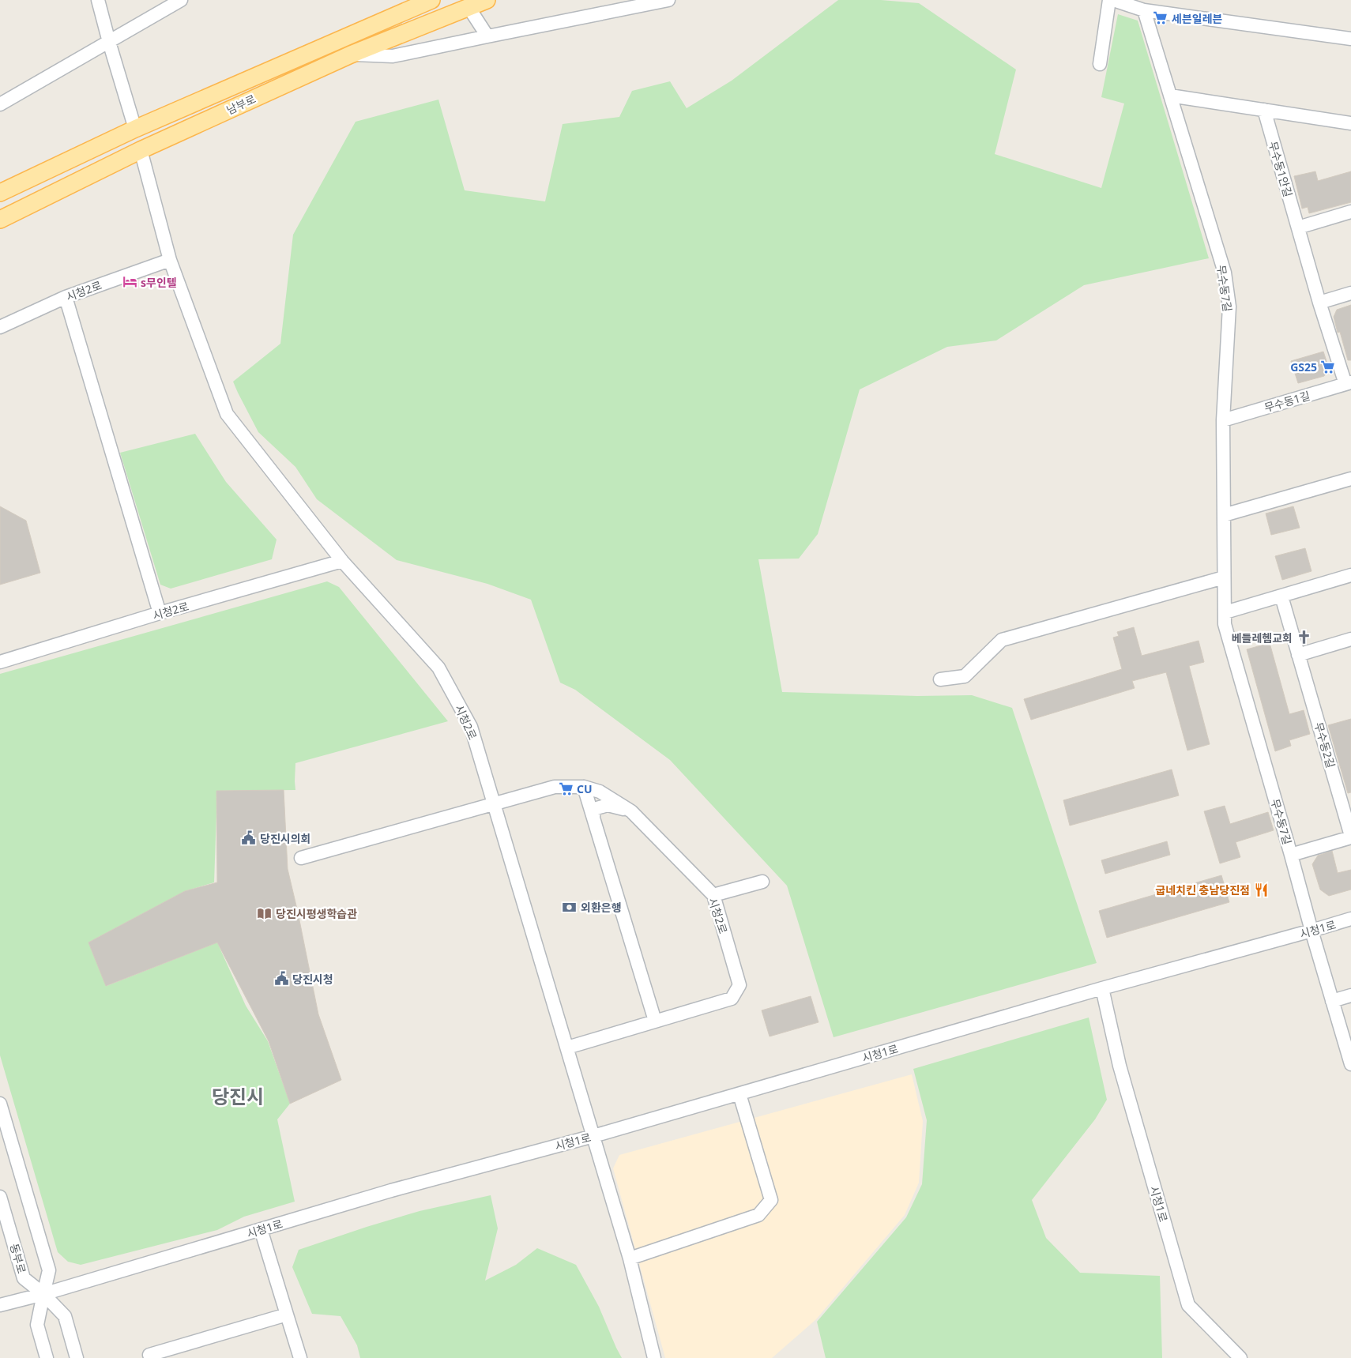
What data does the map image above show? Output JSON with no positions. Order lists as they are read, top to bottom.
{
  "streets": {
    "main road": ["남부로"],
    "street": [
      "무수동1안길",
      "무수동7길",
      "시청2로",
      "무수동1길",
      "무수동2길",
      "시청1로",
      "동부로"
    ]
  },
  "crossings": [
    ["남부로", "시청2로"],
    ["무수동1안길", "무수동1길"],
    ["무수동7길", "무수동1길"],
    ["무수동7길", "무수동2길"],
    ["무수동7길", "시청1로"],
    ["시청2로", "시청1로"],
    ["시청1로", "동부로"]
  ],
  "districts": ["당진시"],
  "places": {
    "supermarket": ["세븐일레븐", "GS25", "CU"],
    "hotel": ["s무인텔"],
    "church": ["베들레헴교회"],
    "public building": ["당진시의회", "당진시청"],
    "restaurant": ["굽네치킨 충남당진점"],
    "bank": ["외환은행"],
    "library": ["당진시평생학습관"]
  }
}
